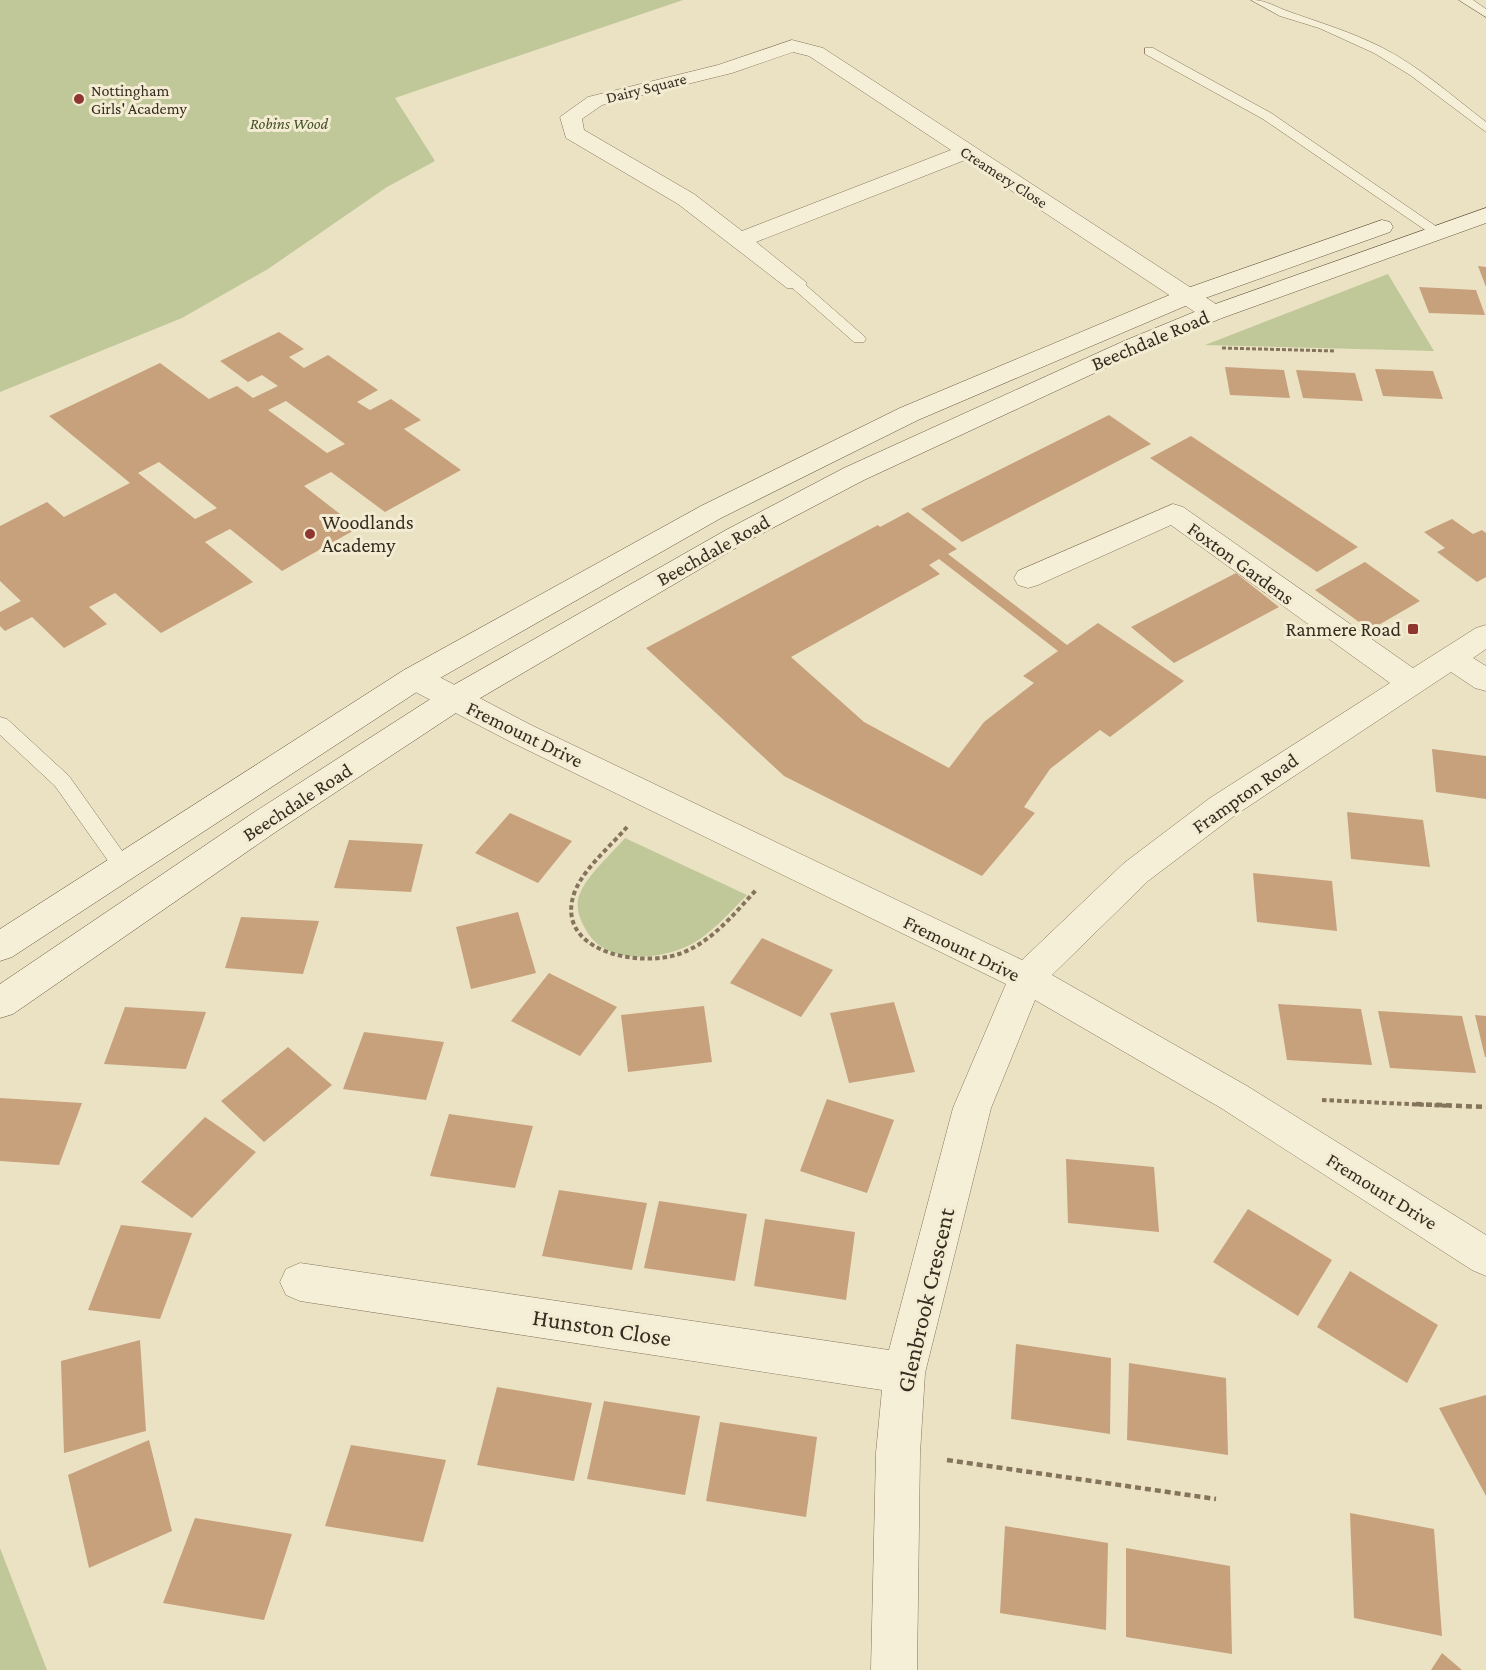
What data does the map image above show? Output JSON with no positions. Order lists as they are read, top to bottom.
{
  "streets": {
    "street": [
      "Dairy Square",
      "Creamery Close",
      "Beechdale Road",
      "Foxton Gardens",
      "Fremount Drive",
      "Frampton Road",
      "Glenbrook Crescent",
      "Hunston Close"
    ]
  },
  "crossings": [
    ["Dairy Square", "Creamery Close"],
    ["Creamery Close", "Beechdale Road"],
    ["Beechdale Road", "Fremount Drive"],
    ["Foxton Gardens", "Frampton Road"],
    ["Fremount Drive", "Frampton Road"],
    ["Fremount Drive", "Glenbrook Crescent"],
    ["Frampton Road", "Glenbrook Crescent"],
    ["Glenbrook Crescent", "Hunston Close"]
  ],
  "parks": ["Robins Wood"],
  "places": {
    "other": ["Nottingham Girls' Academy", "Woodlands Academy"],
    "transit": ["Ranmere Road"]
  }
}
